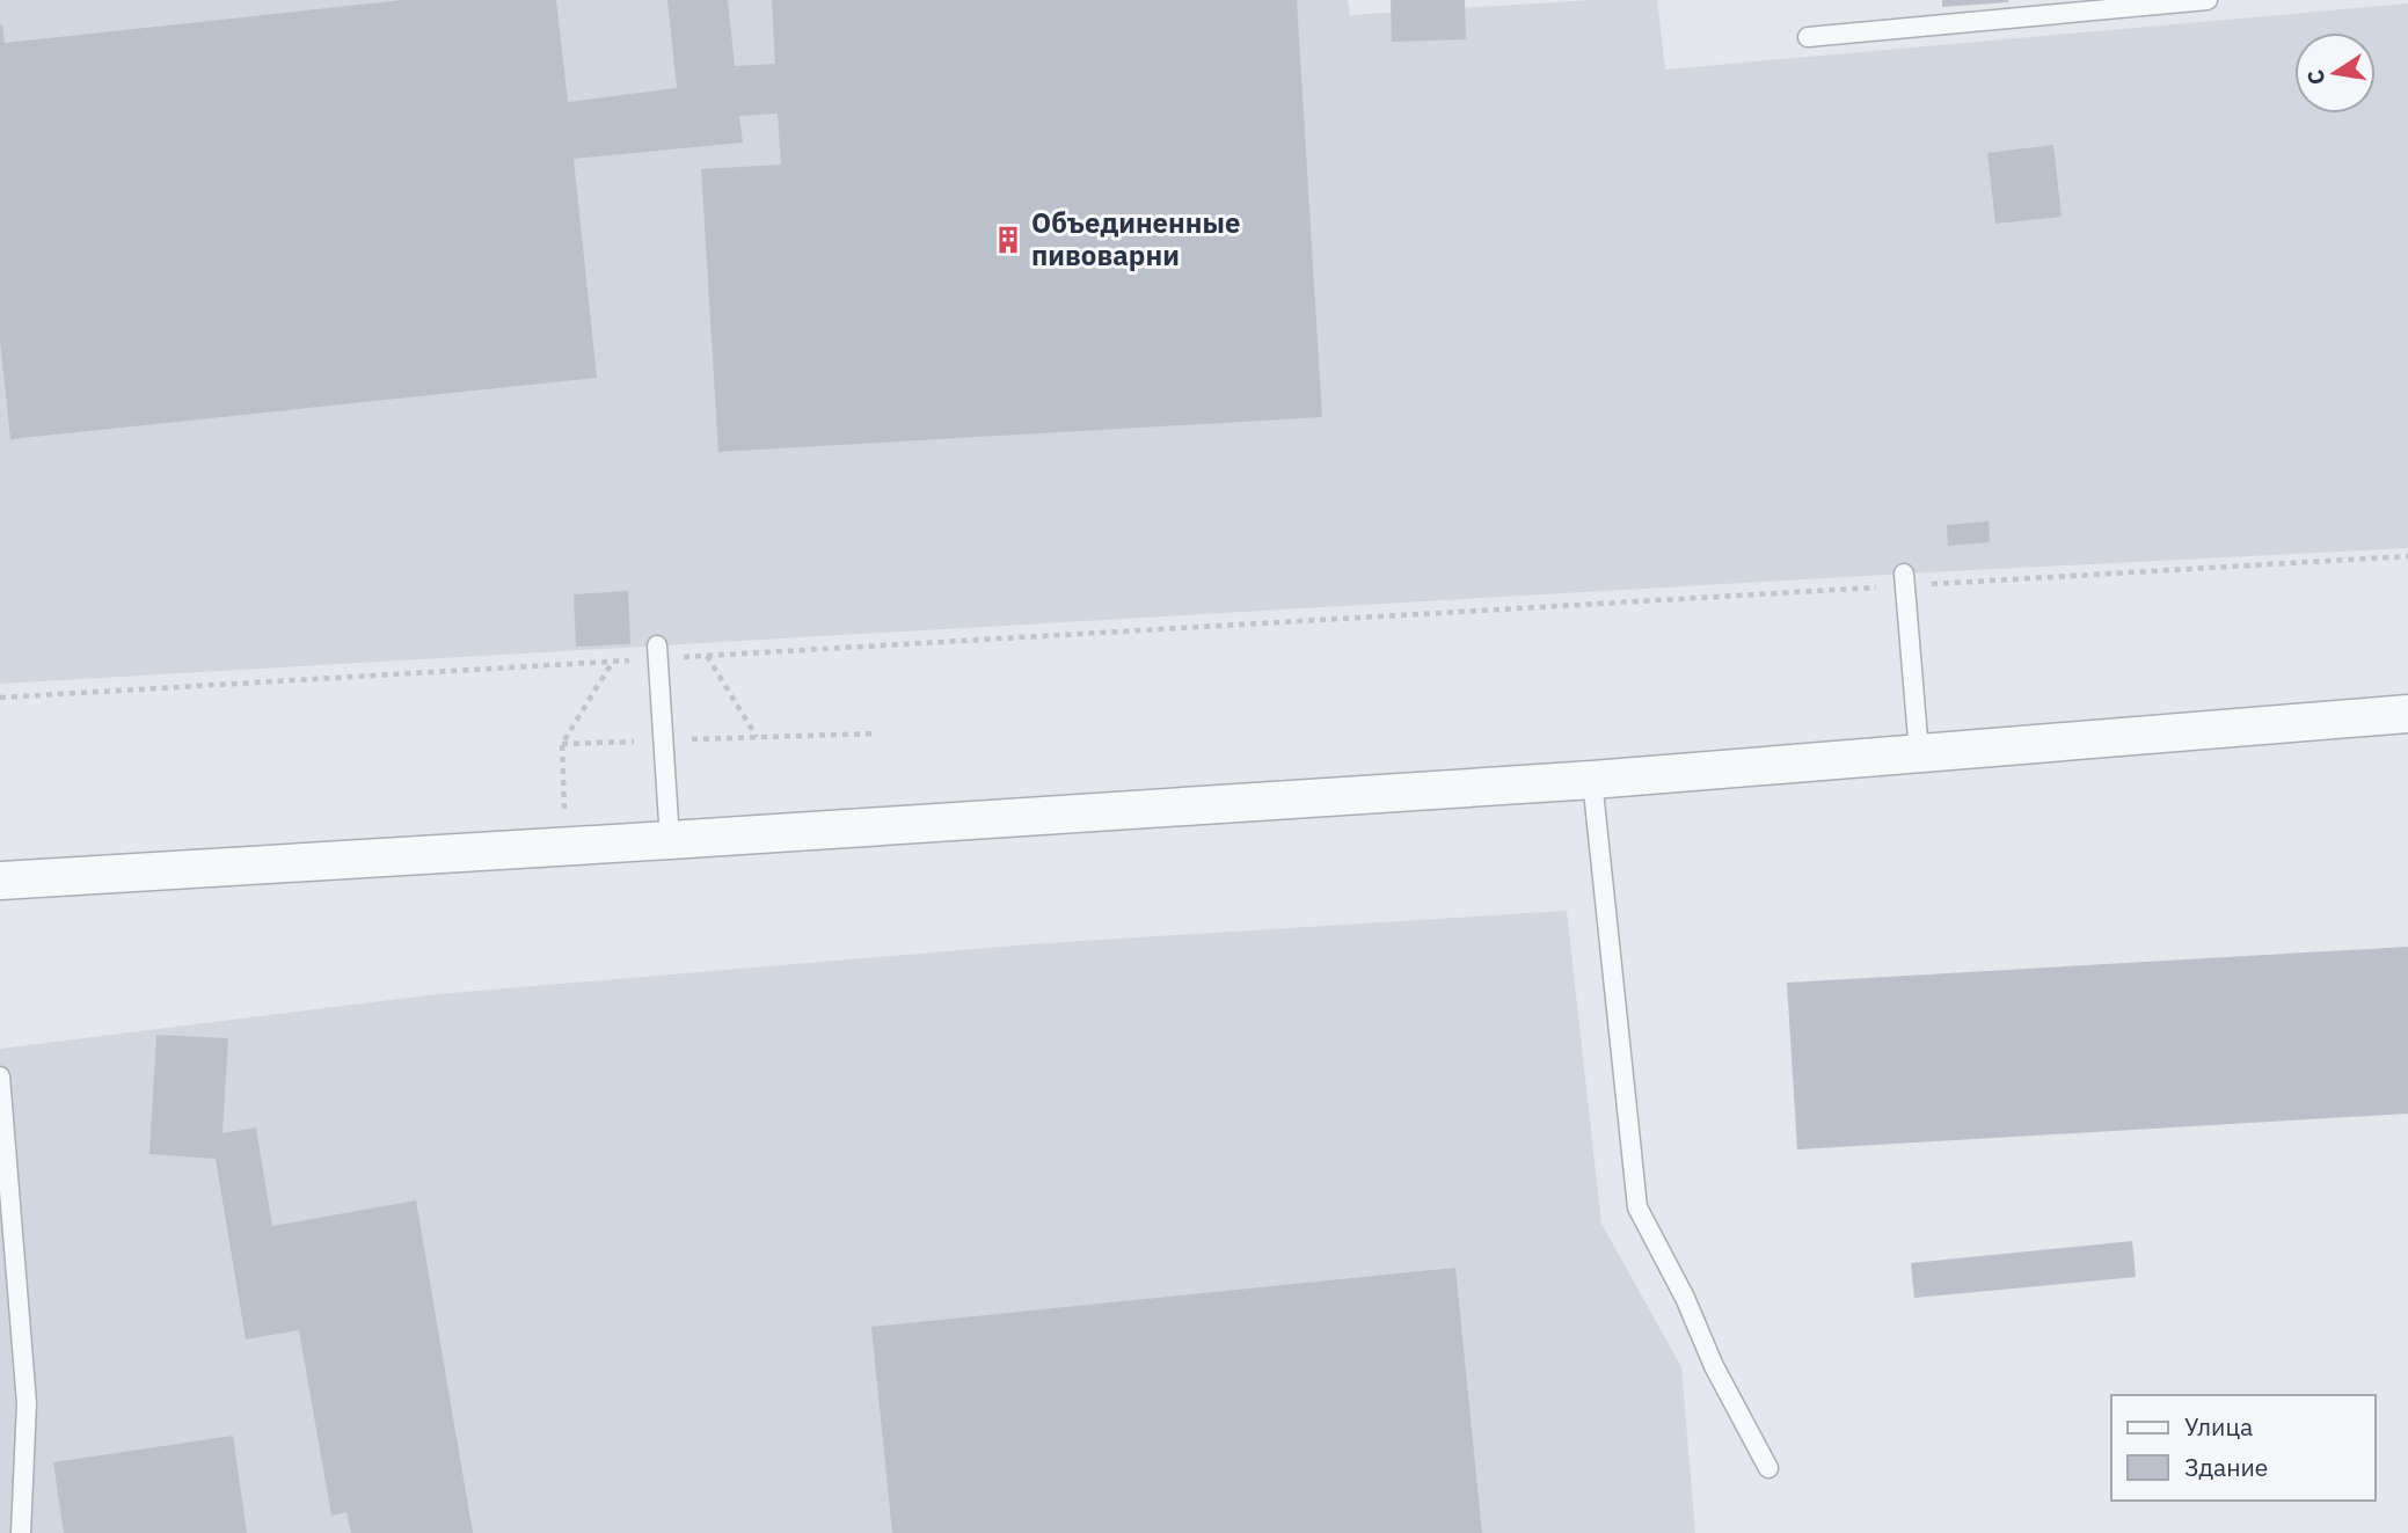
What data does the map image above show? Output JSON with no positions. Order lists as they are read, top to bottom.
{
  "places": {
    "building": ["Объединенные пивоварни"]
  },
  "legend": ["Улица", "Здание"],
  "north": "left"
}
